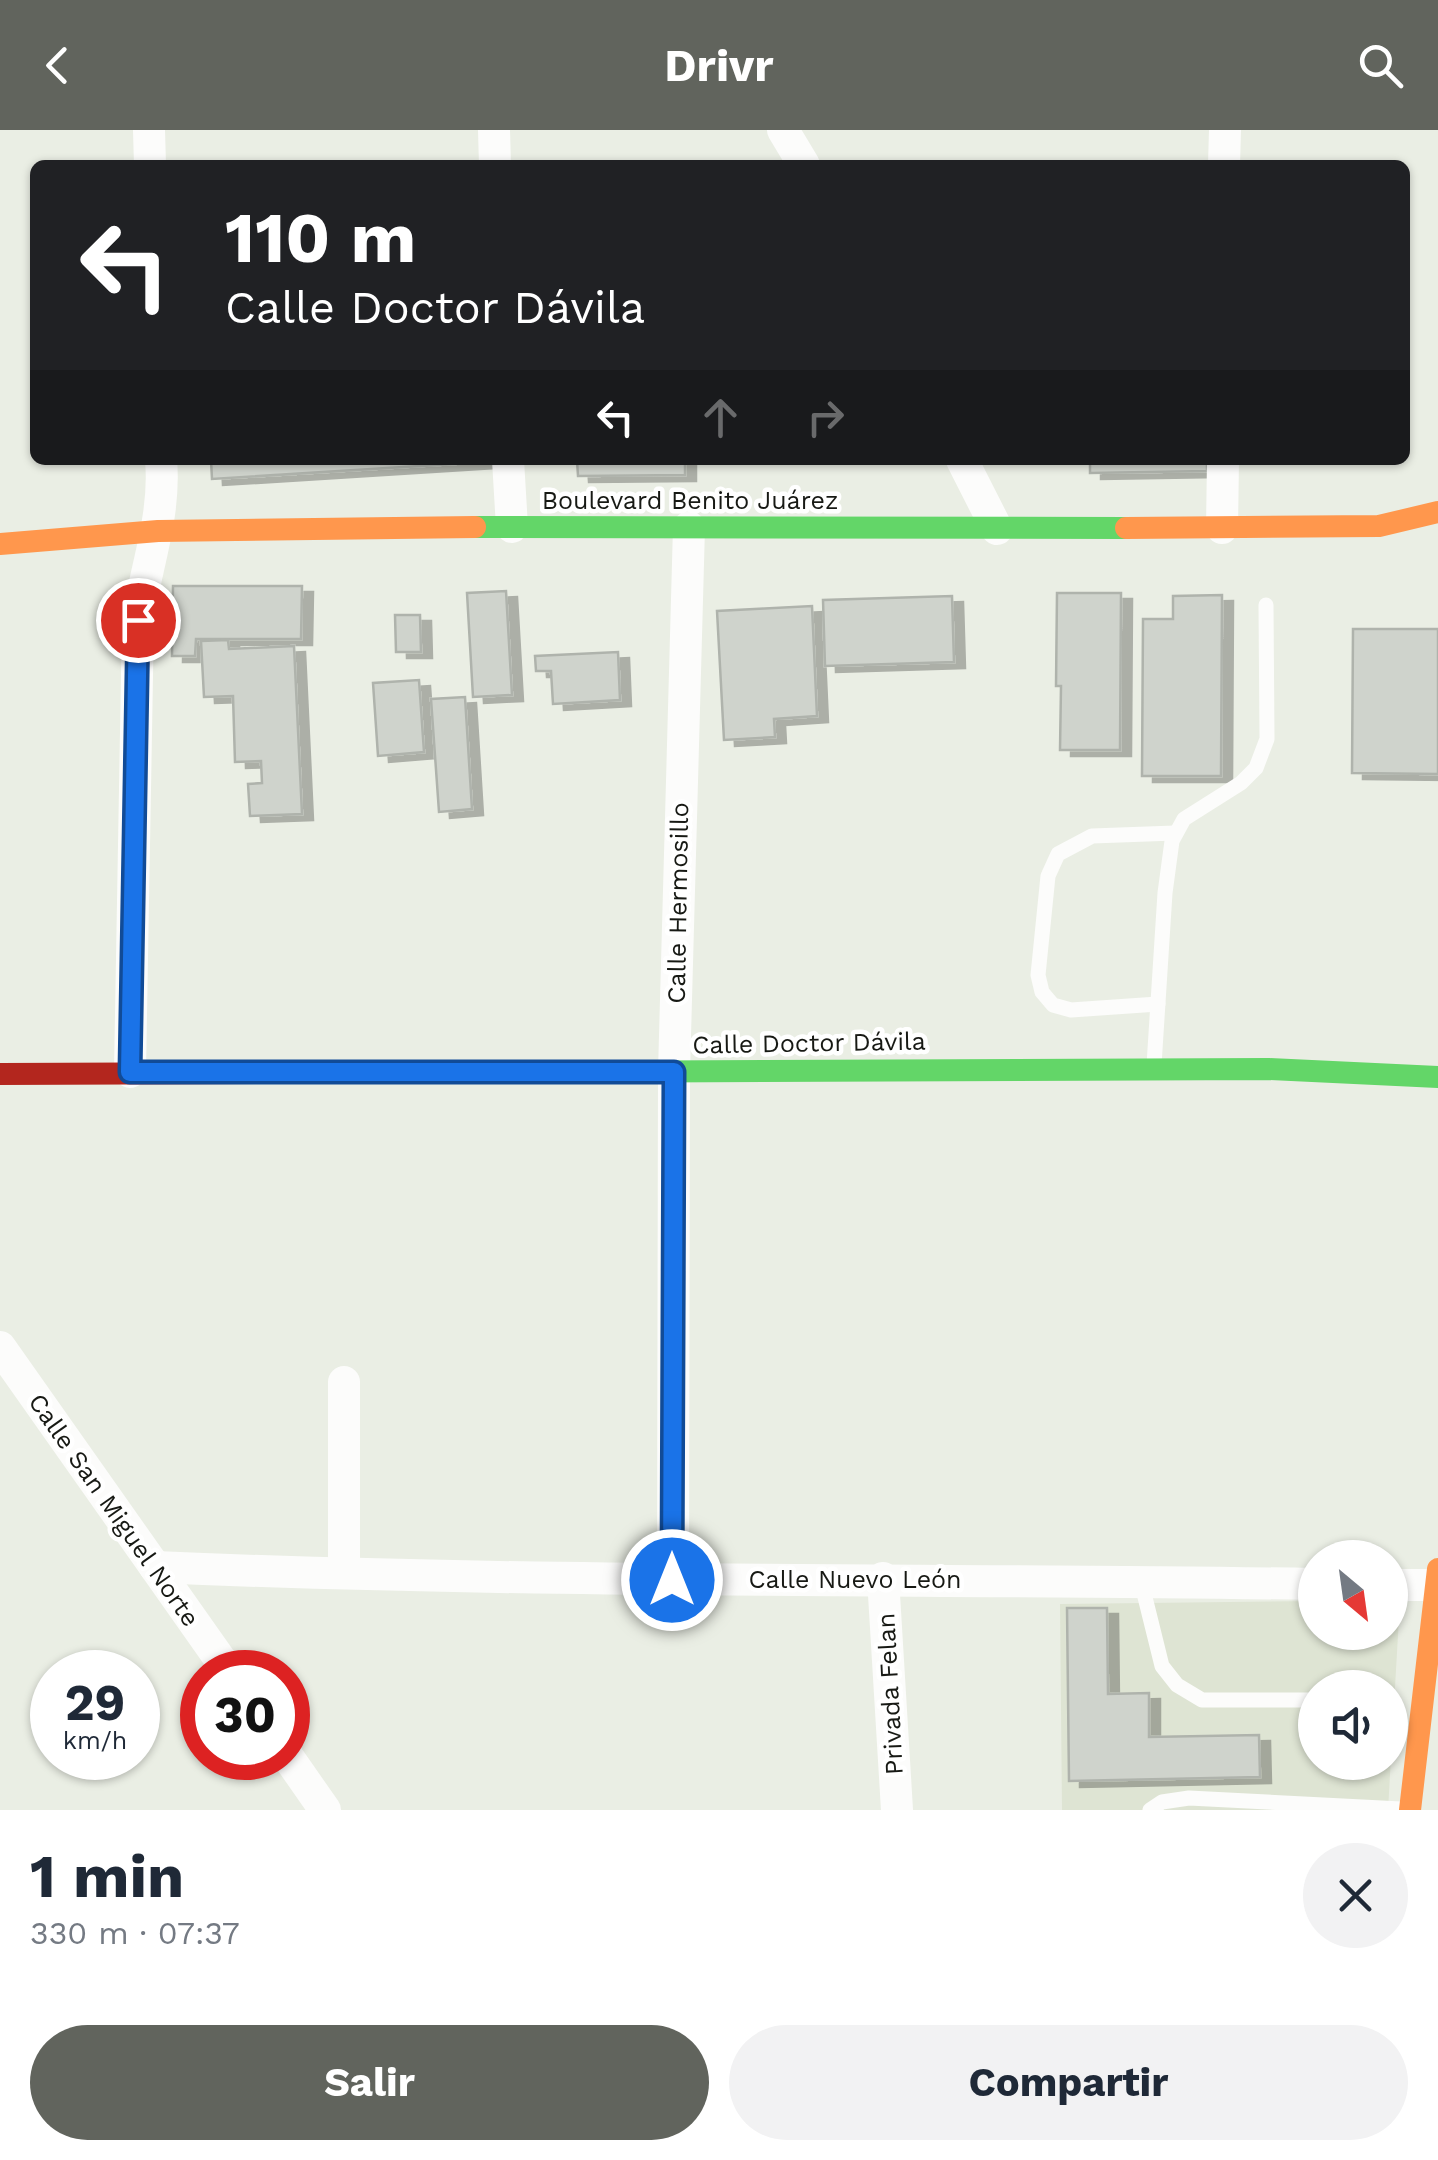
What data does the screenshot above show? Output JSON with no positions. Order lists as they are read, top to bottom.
{
  "streets": {
    "main road": ["Boulevard Benito Juárez", "Calle Doctor Dávila"],
    "street": [
      "Calle Hermosillo",
      "Calle San Miguel Norte",
      "Calle Nuevo León",
      "Privada Felan"
    ]
  },
  "crossings": [
    ["Boulevard Benito Juárez", "Calle Hermosillo"],
    ["Calle Hermosillo", "Calle Doctor Dávila"],
    ["Calle Hermosillo", "Calle Nuevo León"],
    ["Calle San Miguel Norte", "Calle Nuevo León"],
    ["Calle Nuevo León", "Privada Felan"]
  ],
  "north": "bottom right",
  "page": {
    "header": "Drivr",
    "turn": ["110 m", "Calle Doctor Dávila"],
    "speed": "29 km/h",
    "limit": "30",
    "heading": ["1 min", "330 m · 07:37"],
    "buttons": ["Salir", "Compartir"]
  }
}
